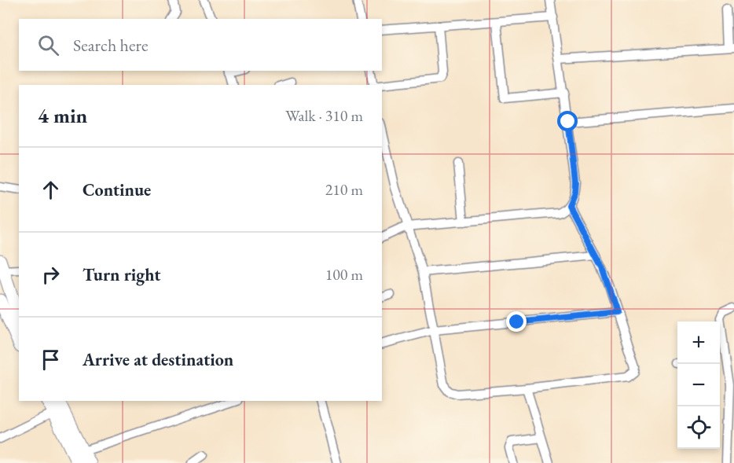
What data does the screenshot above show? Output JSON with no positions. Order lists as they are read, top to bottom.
{
  "page": {
    "search": "Search here",
    "heading": ["4 min", "Walk · 310 m"],
    "list": [
      ["Continue", "210 m"],
      ["Turn right", "100 m"],
      "Arrive at destination"
    ],
    "map_buttons": ["+", "−"]
  }
}
